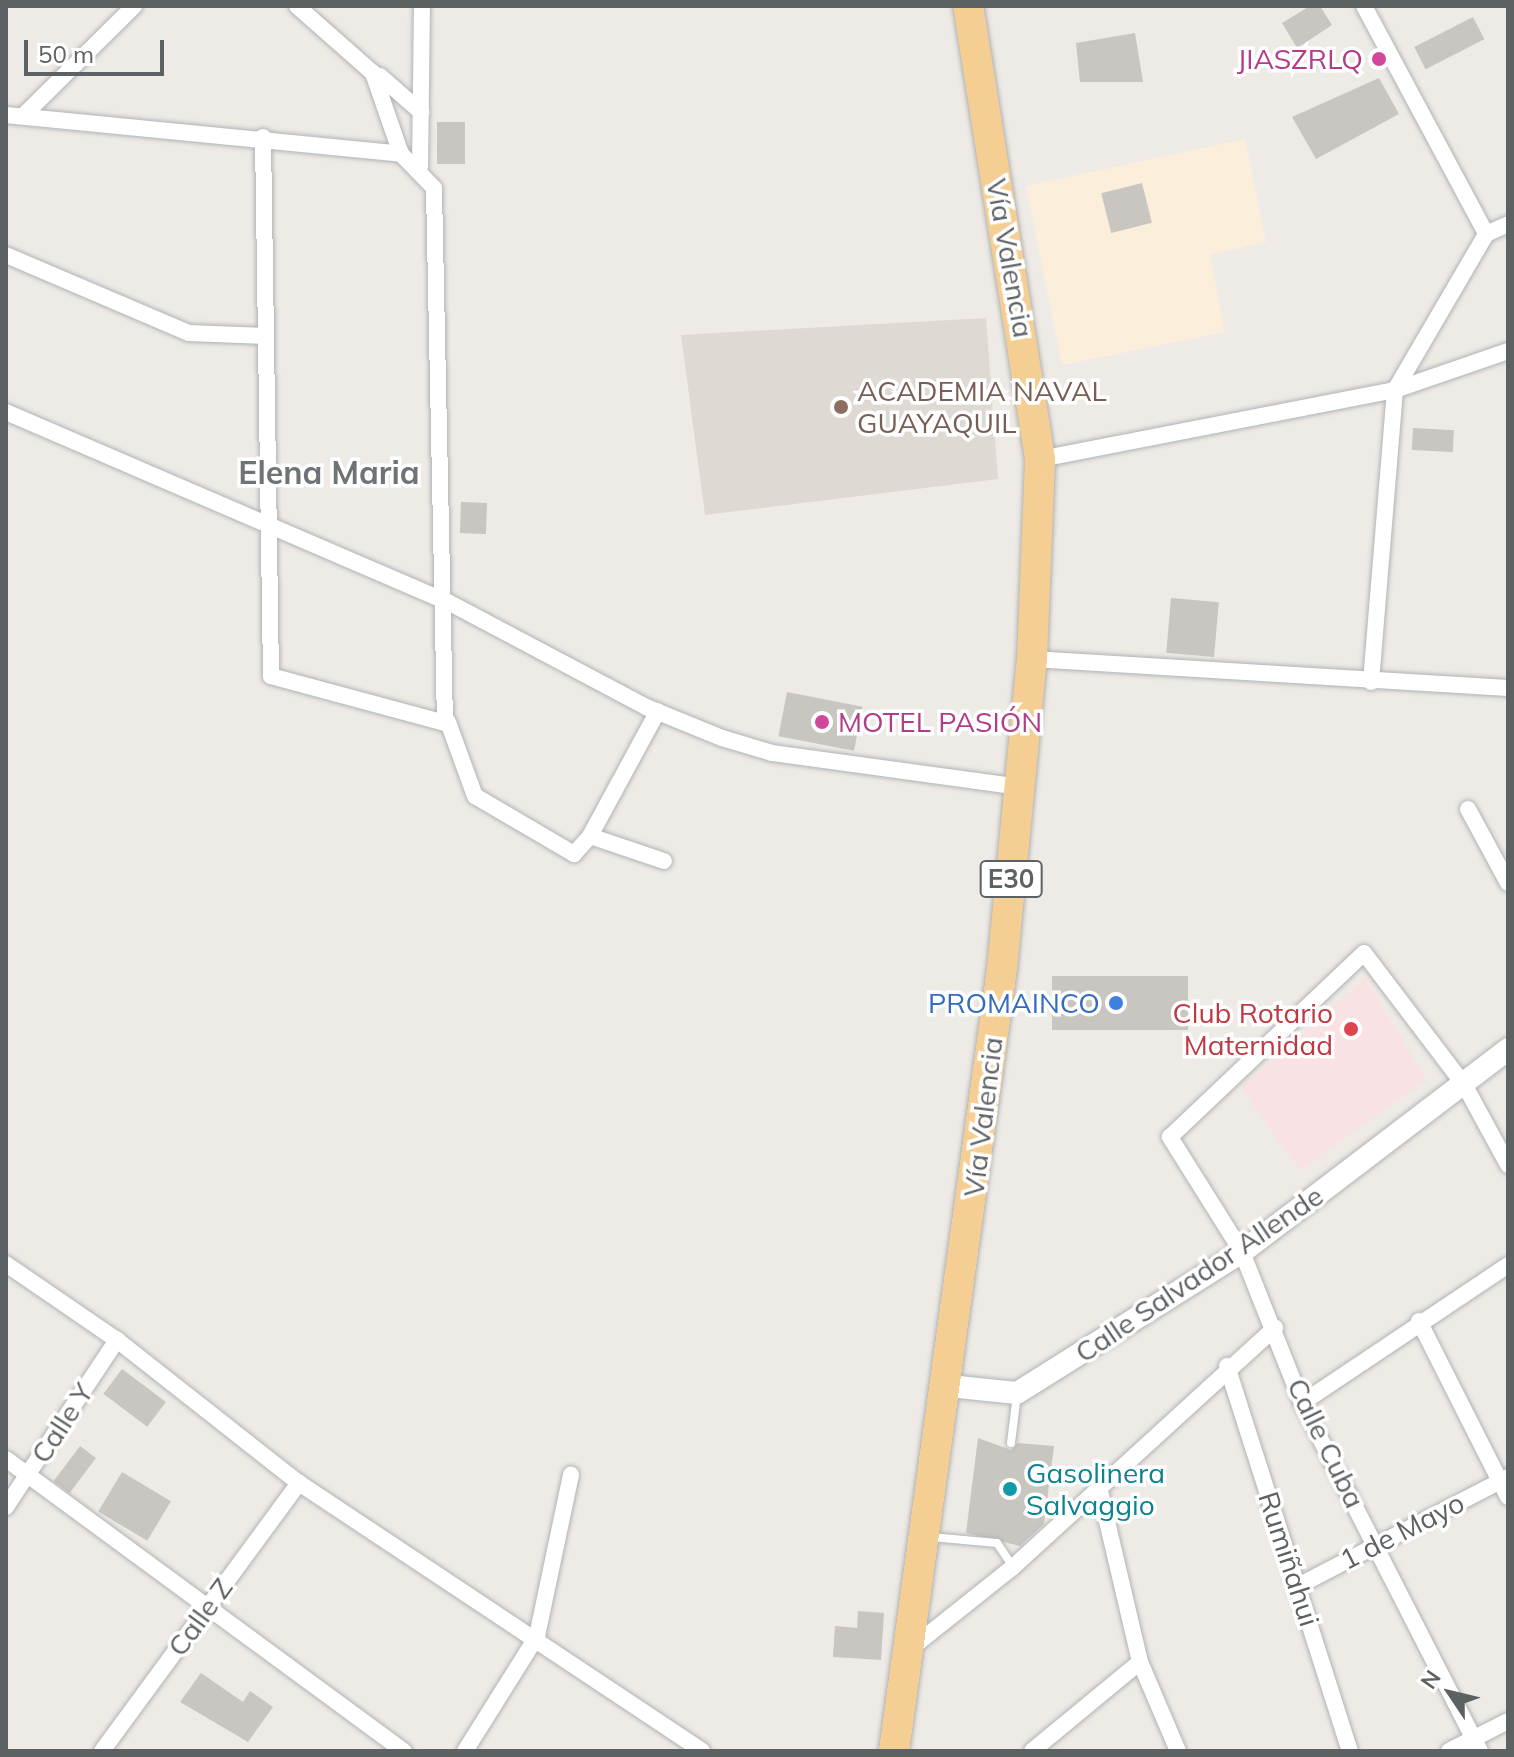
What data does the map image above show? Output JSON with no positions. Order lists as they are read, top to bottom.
{
  "streets": {
    "highway": ["Vía Valencia", "E30"],
    "street": [
      "Calle Salvador Allende",
      "Calle Y",
      "Calle Cuba",
      "1 de Mayo",
      "Rumiñahui",
      "Calle Z"
    ]
  },
  "crossings": [
    ["Calle Salvador Allende", "Calle Cuba"],
    ["Calle Cuba", "1 de Mayo"],
    ["1 de Mayo", "Rumiñahui"]
  ],
  "districts": ["Elena Maria"],
  "places": [
    "JIASZRLQ",
    "ACADEMIA NAVAL GUAYAQUIL",
    "MOTEL PASIÓN",
    "PROMAINCO",
    "Club Rotario Maternidad",
    "Gasolinera Salvaggio"
  ],
  "scale_bar": "50 m",
  "north": "top left"
}
